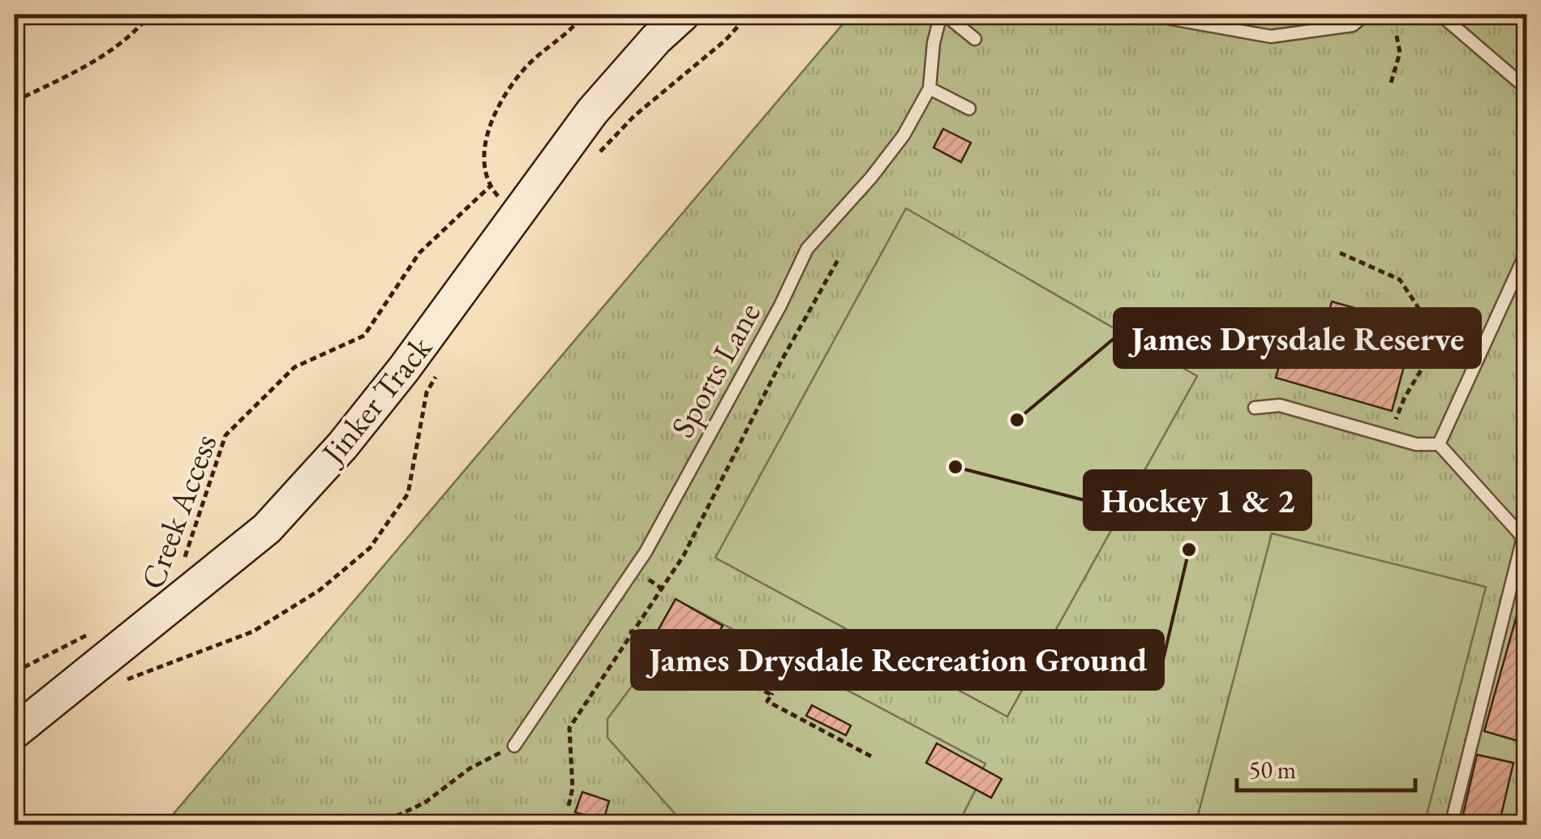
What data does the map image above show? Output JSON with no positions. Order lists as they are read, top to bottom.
{
  "streets": {
    "street": ["Jinker Track"],
    "lane": ["Sports Lane"],
    "path": ["Creek Access"]
  },
  "places": ["James Drysdale Reserve", "Hockey 1 & 2", "James Drysdale Recreation Ground"],
  "scale_bar": "50 m"
}
